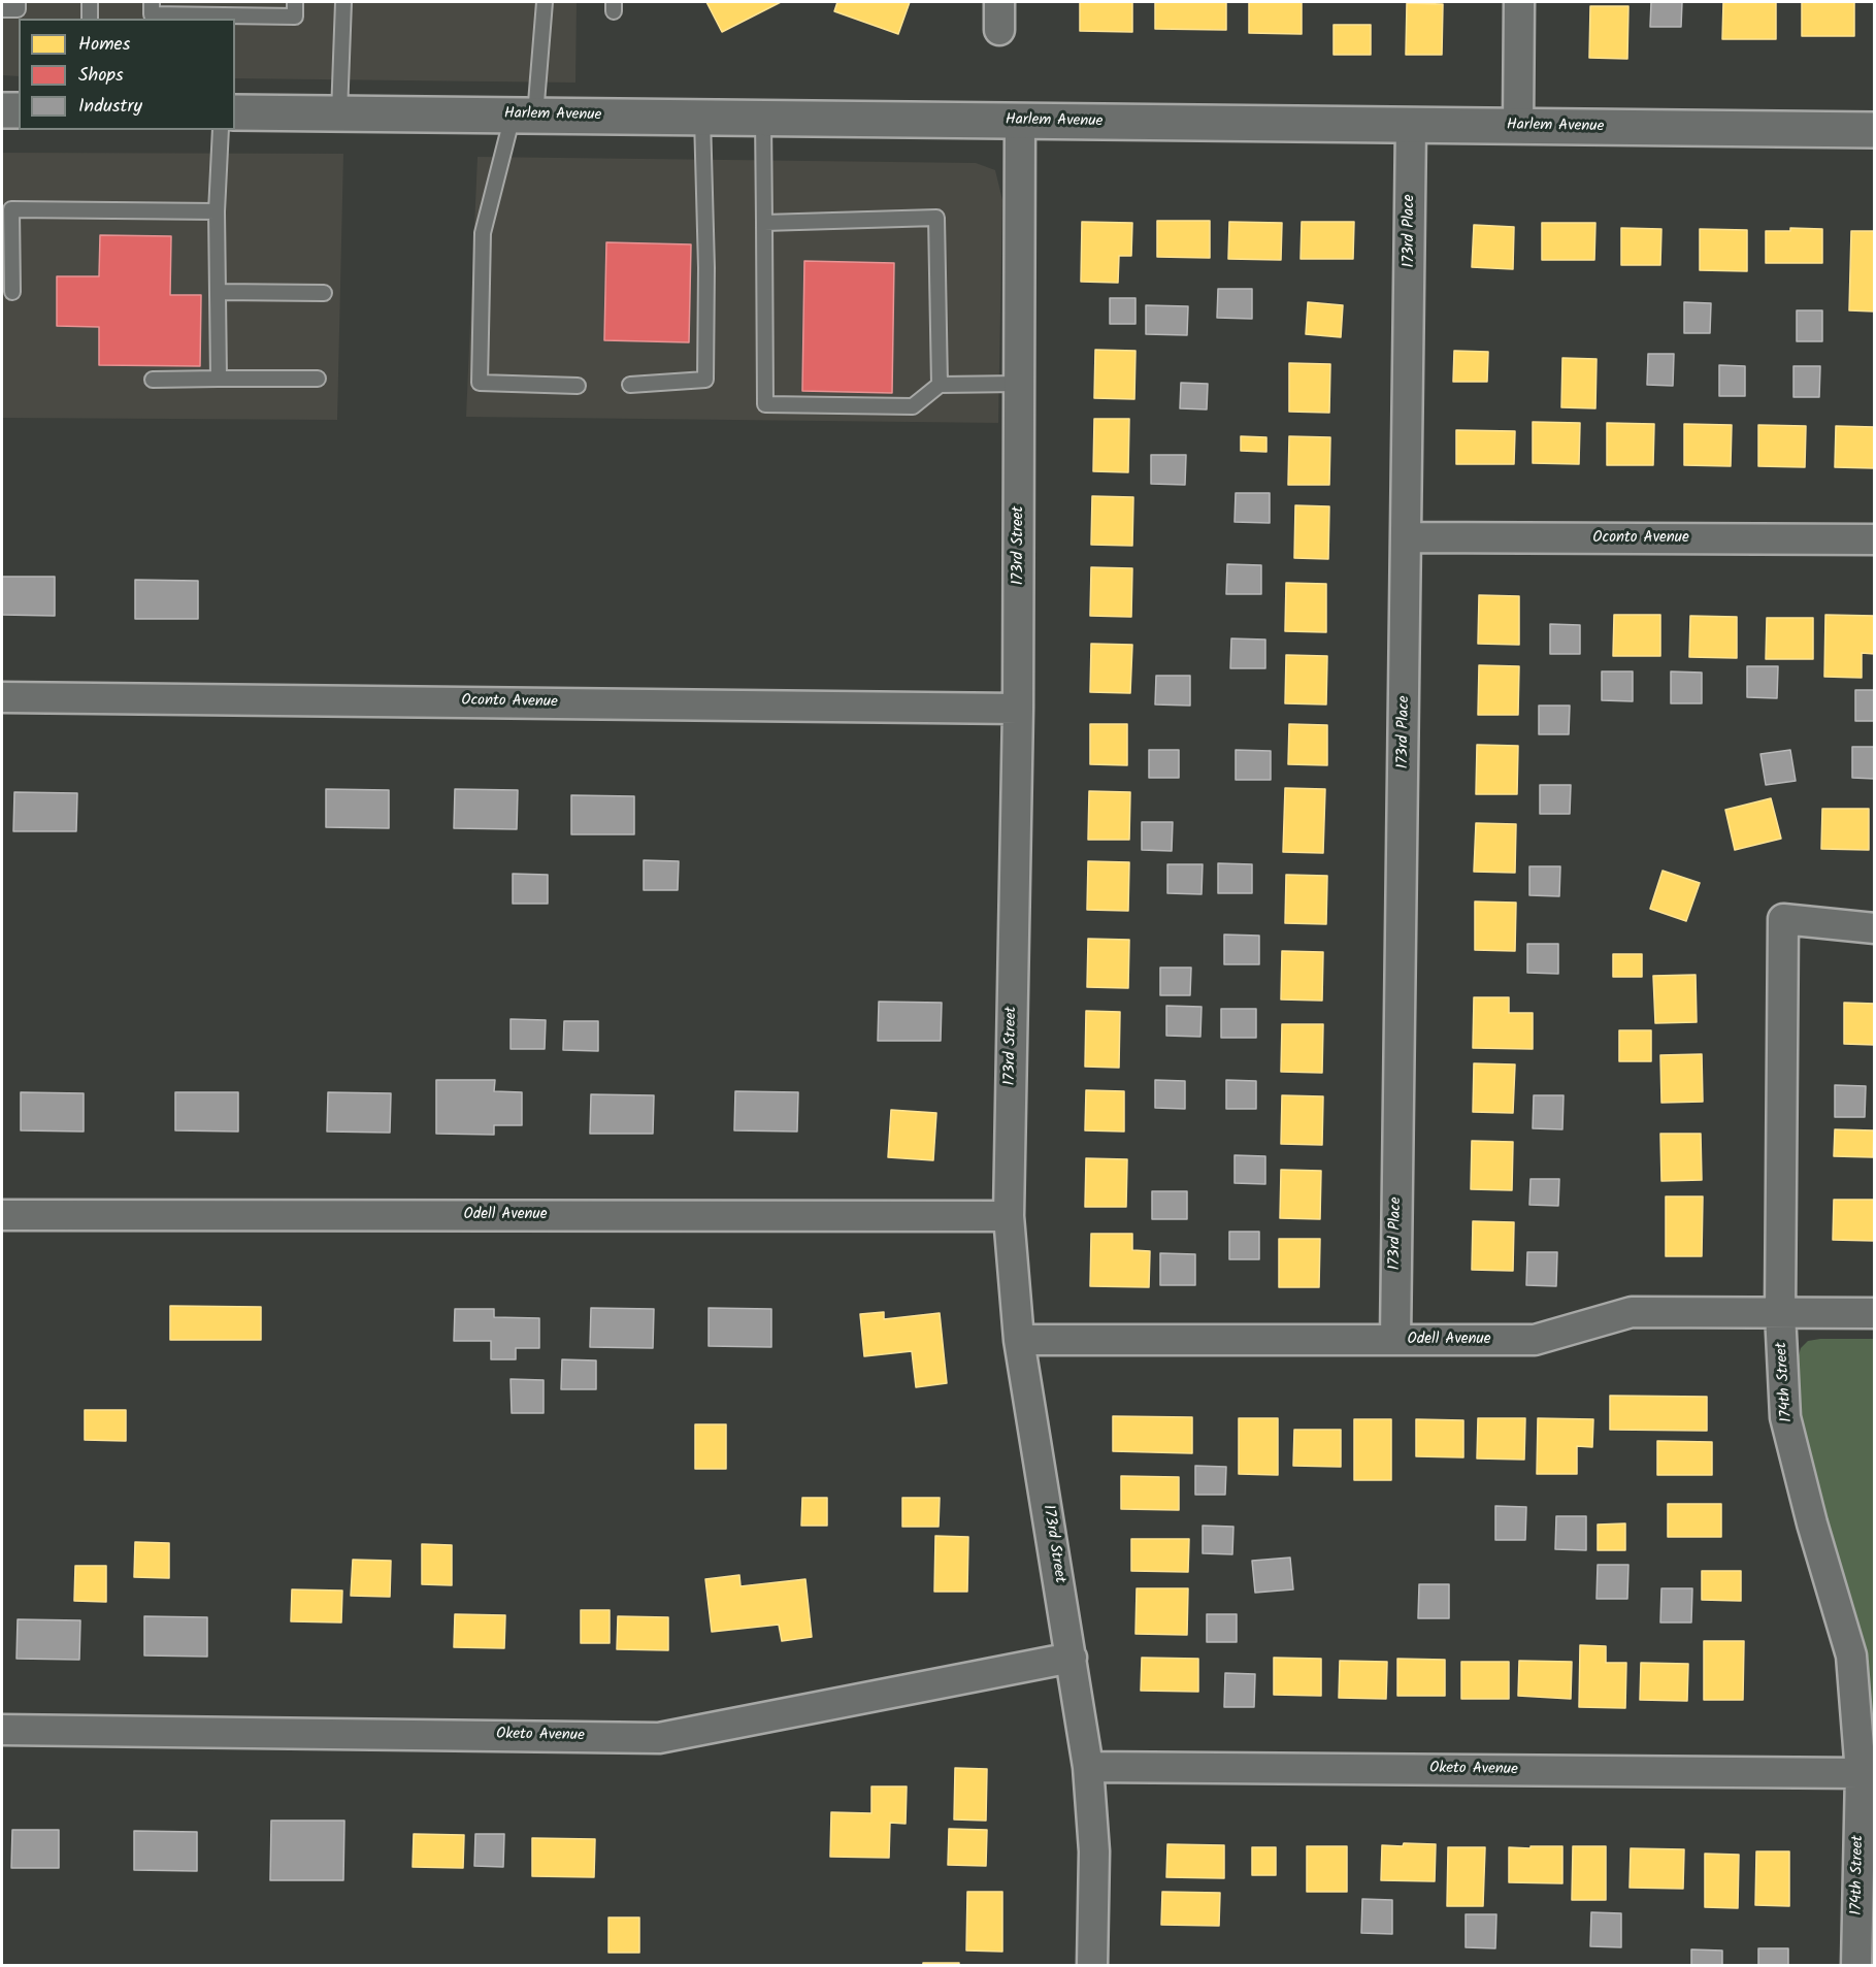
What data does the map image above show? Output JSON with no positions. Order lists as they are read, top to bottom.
{
  "streets": {
    "main road": ["Harlem Avenue"],
    "street": [
      "173rd Place",
      "Oconto Avenue",
      "173rd Street",
      "Odell Avenue",
      "174th Street",
      "Oketo Avenue"
    ]
  },
  "crossings": [
    ["Harlem Avenue", "173rd Place"],
    ["Harlem Avenue", "173rd Street"],
    ["173rd Place", "Oconto Avenue"],
    ["173rd Place", "Odell Avenue"],
    ["Oconto Avenue", "173rd Street"],
    ["173rd Street", "Odell Avenue"],
    ["173rd Street", "Oketo Avenue"],
    ["Odell Avenue", "174th Street"],
    ["174th Street", "Oketo Avenue"]
  ],
  "legend": ["Homes", "Shops", "Industry"]
}
